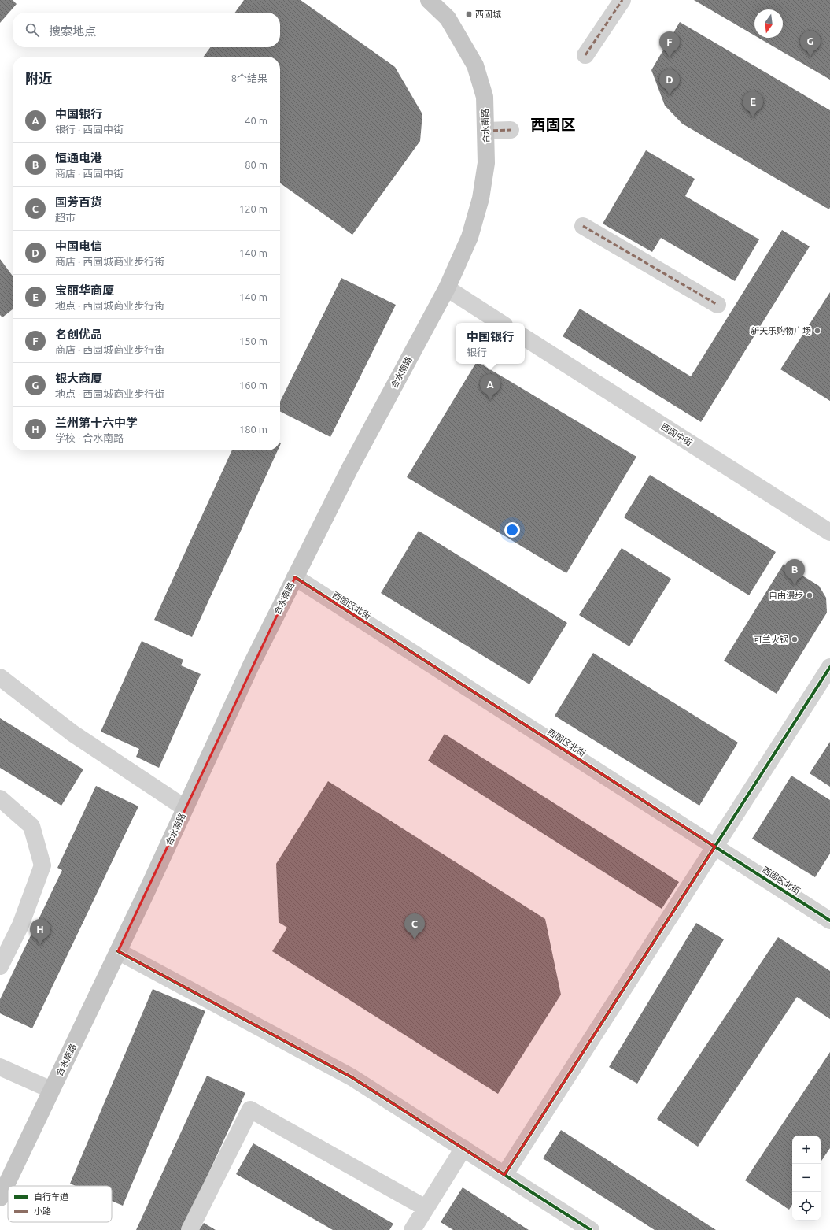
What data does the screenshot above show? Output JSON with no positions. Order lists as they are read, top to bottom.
{
  "streets": {
    "main road": ["合水南路"],
    "street": ["西固中街", "西固区北街"]
  },
  "crossings": [
    ["合水南路", "西固区北街"]
  ],
  "districts": ["西固区"],
  "places": {
    "transit": ["西固城"],
    "other": ["新天乐购物广场", "自由漫步", "可兰火锅"]
  },
  "legend": ["自行车道", "小路"],
  "north": "bottom",
  "page": {
    "search": "搜索地点",
    "pins": [
      "G",
      "F",
      "D",
      "E",
      "A",
      "B",
      "C",
      "H"
    ],
    "heading": ["附近", "8个结果"],
    "list": [
      {
        "mark": "A",
        "name": "中国银行",
        "note": "银行 · 西固中街",
        "value": "40 m"
      },
      {
        "mark": "B",
        "name": "恒通电港",
        "note": "商店 · 西固中街",
        "value": "80 m"
      },
      {
        "mark": "C",
        "name": "国芳百货",
        "note": "超市",
        "value": "120 m"
      },
      {
        "mark": "D",
        "name": "中国电信",
        "note": "商店 · 西固城商业步行街",
        "value": "140 m"
      },
      {
        "mark": "E",
        "name": "宝丽华商厦",
        "note": "地点 · 西固城商业步行街",
        "value": "140 m"
      },
      {
        "mark": "F",
        "name": "名创优品",
        "note": "商店 · 西固城商业步行街",
        "value": "150 m"
      },
      {
        "mark": "G",
        "name": "银大商厦",
        "note": "地点 · 西固城商业步行街",
        "value": "160 m"
      },
      {
        "mark": "H",
        "name": "兰州第十六中学",
        "note": "学校 · 合水南路",
        "value": "180 m"
      }
    ],
    "popup": ["中国银行", "银行"],
    "map_buttons": ["+", "−"]
  }
}
